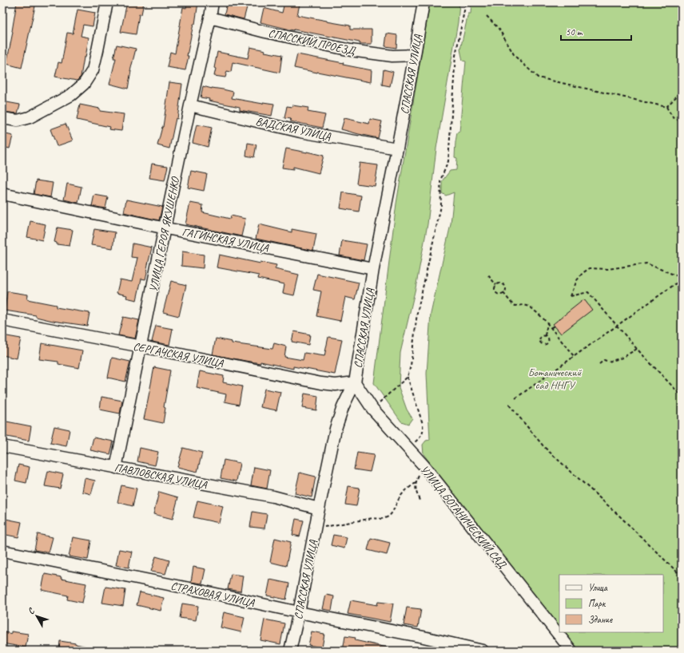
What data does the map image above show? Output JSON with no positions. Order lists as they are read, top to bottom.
{
  "streets": {
    "street": [
      "СПАССКИЙ ПРОЕЗД",
      "СПАССКАЯ УЛИЦА",
      "ВАДСКАЯ УЛИЦА",
      "УЛИЦА ГЕРОЯ ЯКУШЕНКО",
      "ГАГИНСКАЯ УЛИЦА",
      "СЕРГАЧСКАЯ УЛИЦА",
      "ПАВЛОВСКАЯ УЛИЦА",
      "УЛИЦА БОТАНИЧЕСКИЙ САД",
      "СТРАХОВАЯ УЛИЦА"
    ]
  },
  "crossings": [
    ["СПАССКИЙ ПРОЕЗД", "СПАССКАЯ УЛИЦА"],
    ["СПАССКИЙ ПРОЕЗД", "УЛИЦА ГЕРОЯ ЯКУШЕНКО"],
    ["СПАССКАЯ УЛИЦА", "ВАДСКАЯ УЛИЦА"],
    ["СПАССКАЯ УЛИЦА", "ГАГИНСКАЯ УЛИЦА"],
    ["СПАССКАЯ УЛИЦА", "СЕРГАЧСКАЯ УЛИЦА"],
    ["СПАССКАЯ УЛИЦА", "ПАВЛОВСКАЯ УЛИЦА"],
    ["СПАССКАЯ УЛИЦА", "УЛИЦА БОТАНИЧЕСКИЙ САД"],
    ["СПАССКАЯ УЛИЦА", "СТРАХОВАЯ УЛИЦА"],
    ["ВАДСКАЯ УЛИЦА", "УЛИЦА ГЕРОЯ ЯКУШЕНКО"],
    ["УЛИЦА ГЕРОЯ ЯКУШЕНКО", "ГАГИНСКАЯ УЛИЦА"],
    ["УЛИЦА ГЕРОЯ ЯКУШЕНКО", "СЕРГАЧСКАЯ УЛИЦА"],
    ["УЛИЦА ГЕРОЯ ЯКУШЕНКО", "ПАВЛОВСКАЯ УЛИЦА"],
    ["СЕРГАЧСКАЯ УЛИЦА", "УЛИЦА БОТАНИЧЕСКИЙ САД"]
  ],
  "parks": ["Ботанический сад ННГУ"],
  "legend": ["Улица", "Парк", "Здание"],
  "scale_bar": "50 m",
  "north": "top left"
}
